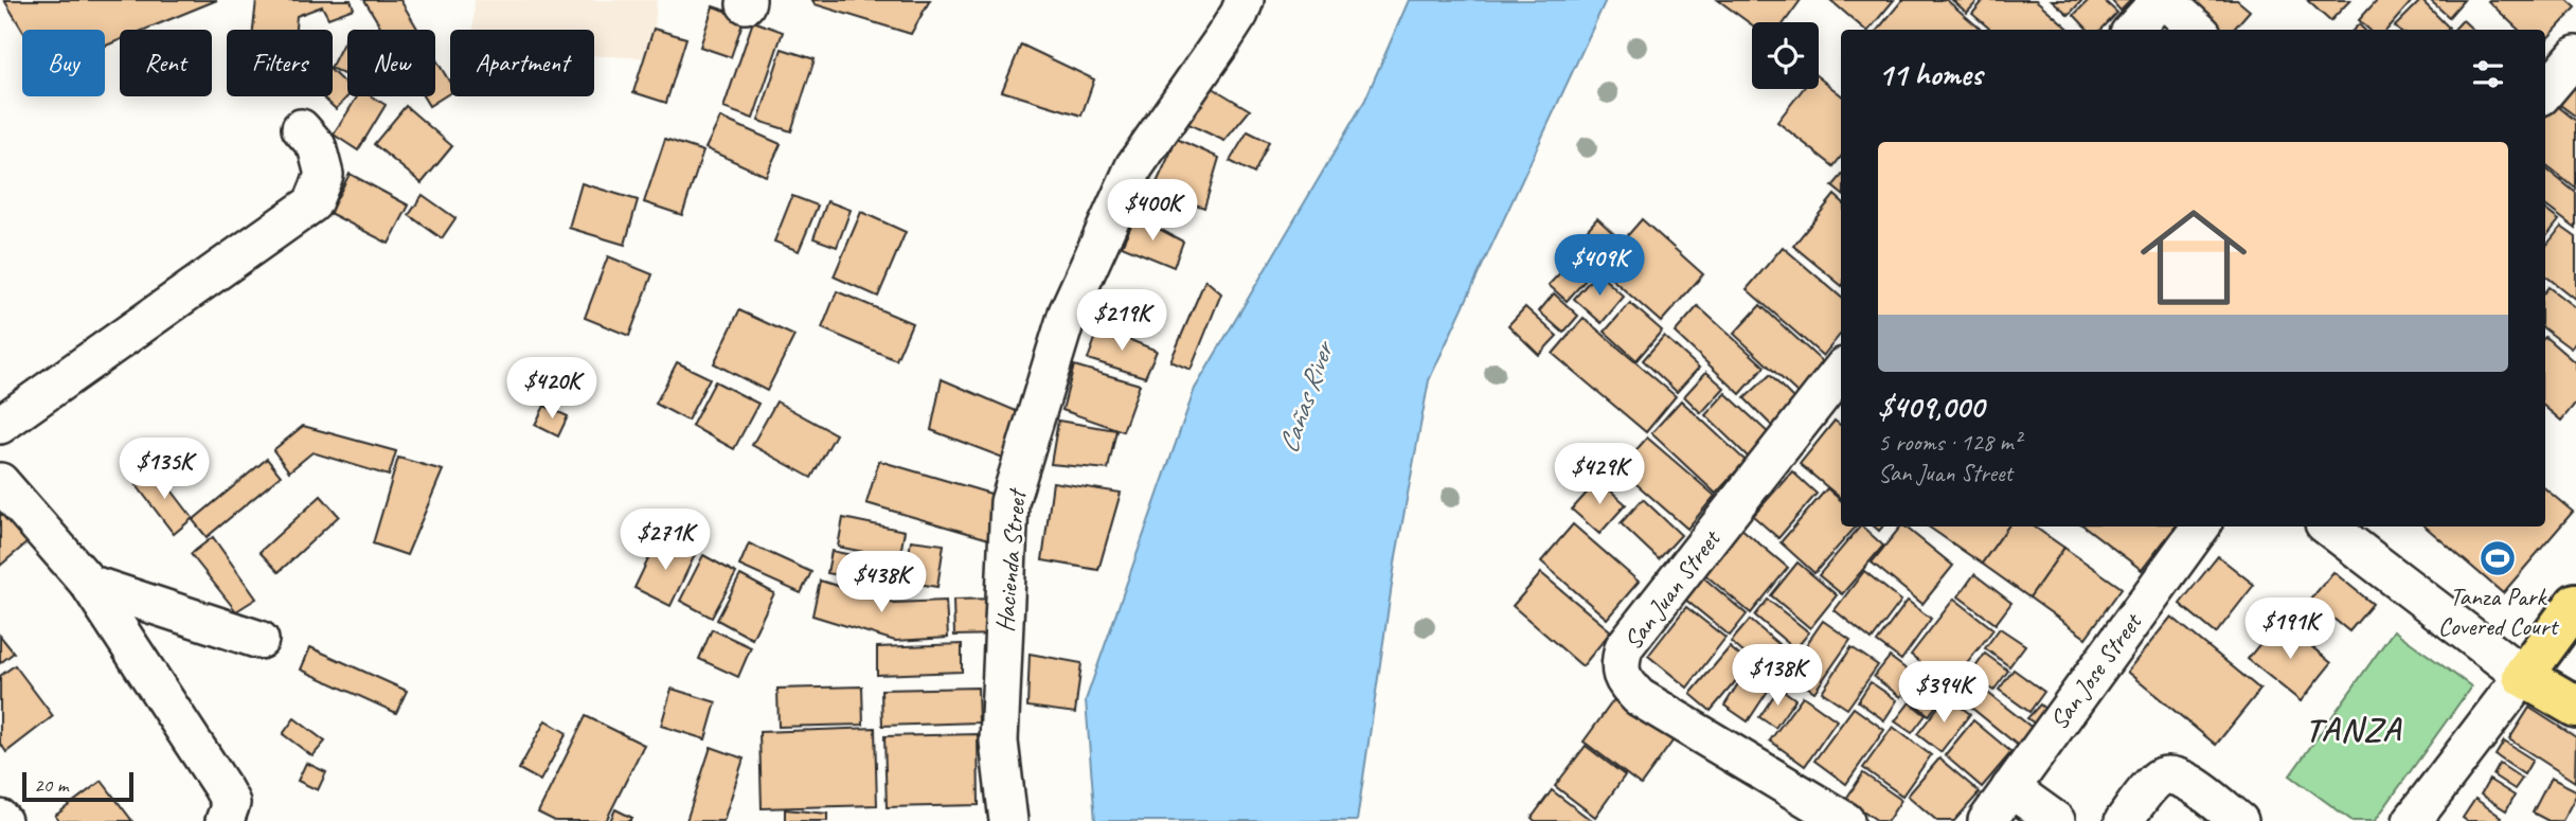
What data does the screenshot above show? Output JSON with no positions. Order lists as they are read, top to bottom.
{
  "streets": {
    "street": ["Hacienda Street", "San Juan Street", "San Jose Street"]
  },
  "districts": ["TANZA"],
  "water": ["Cañas River"],
  "places": {
    "sports": ["Tanza Park Covered Court"]
  },
  "scale_bar": "20 m",
  "page": {
    "chip": [
      "Buy",
      "Rent",
      "Filters",
      "New",
      "Apartment"
    ],
    "heading": "11 homes",
    "list": [
      {
        "name": "$409,000",
        "note": "5 rooms · 128 m² · San Juan Street"
      }
    ],
    "price": [
      "$400K",
      "$409K",
      "$219K",
      "$420K",
      "$135K",
      "$429K",
      "$271K",
      "$438K",
      "$191K",
      "$138K",
      "$394K"
    ],
    "scale": "20 m"
  }
}
